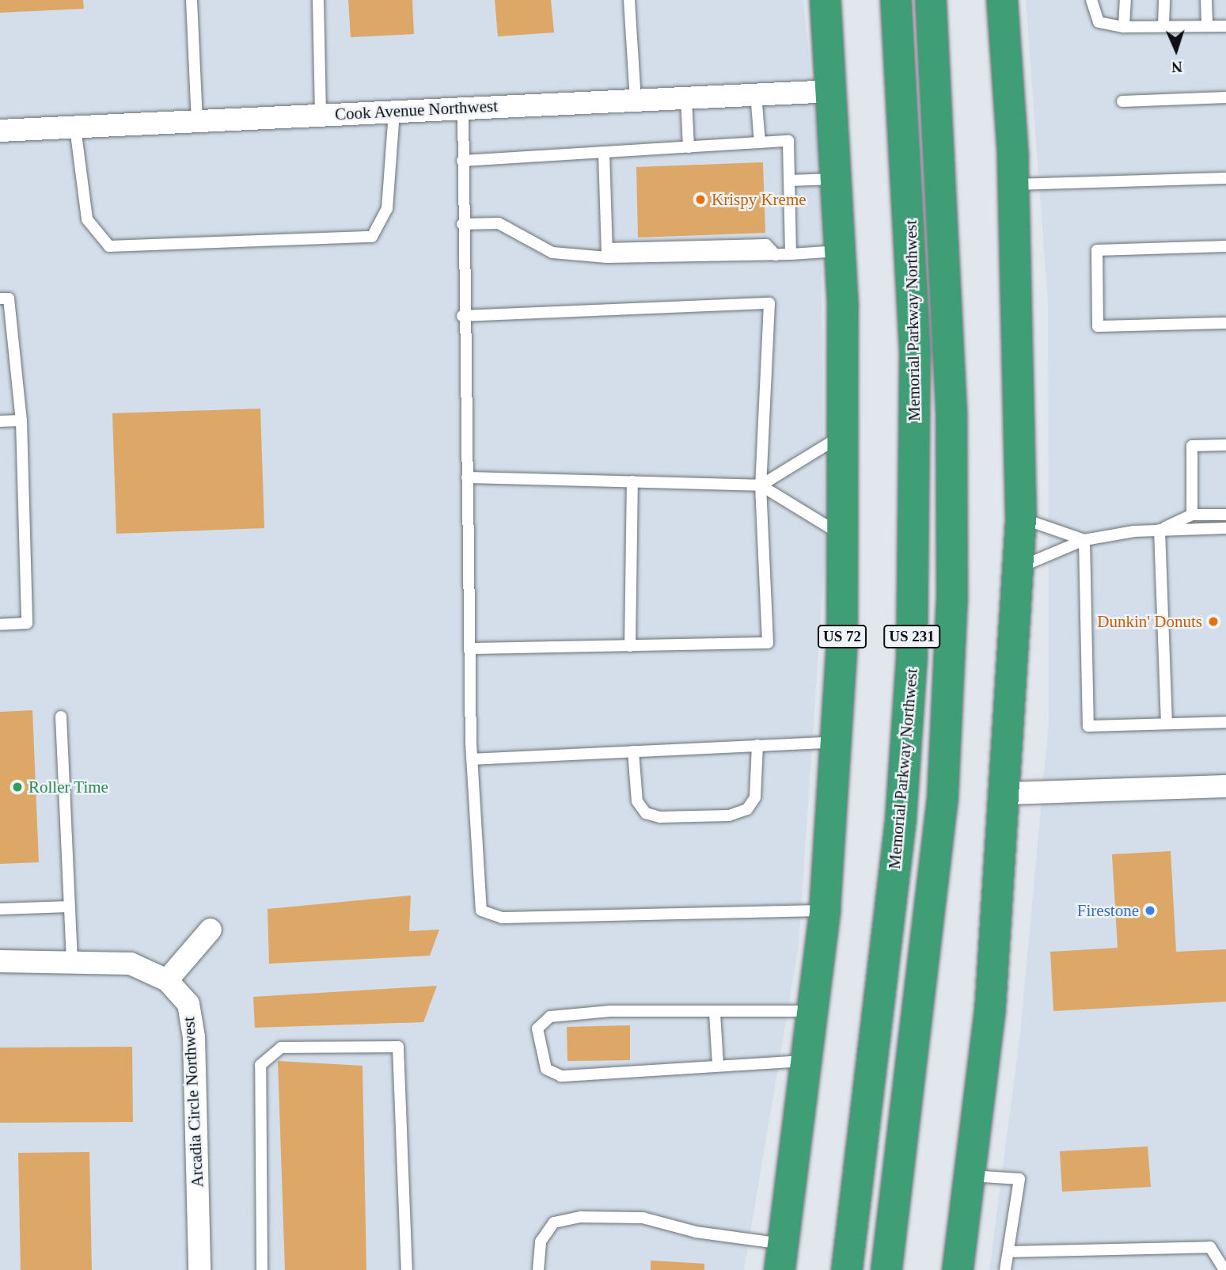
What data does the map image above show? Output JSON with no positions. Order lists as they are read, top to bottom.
{
  "streets": {
    "highway": ["Memorial Parkway Northwest", "US 72", "US 231"],
    "street": ["Cook Avenue Northwest", "Arcadia Circle Northwest"]
  },
  "crossings": [
    ["Cook Avenue Northwest", "US 72"]
  ],
  "places": [
    "Krispy Kreme",
    "Dunkin' Donuts",
    "Roller Time",
    "Firestone"
  ],
  "north": "bottom"
}
